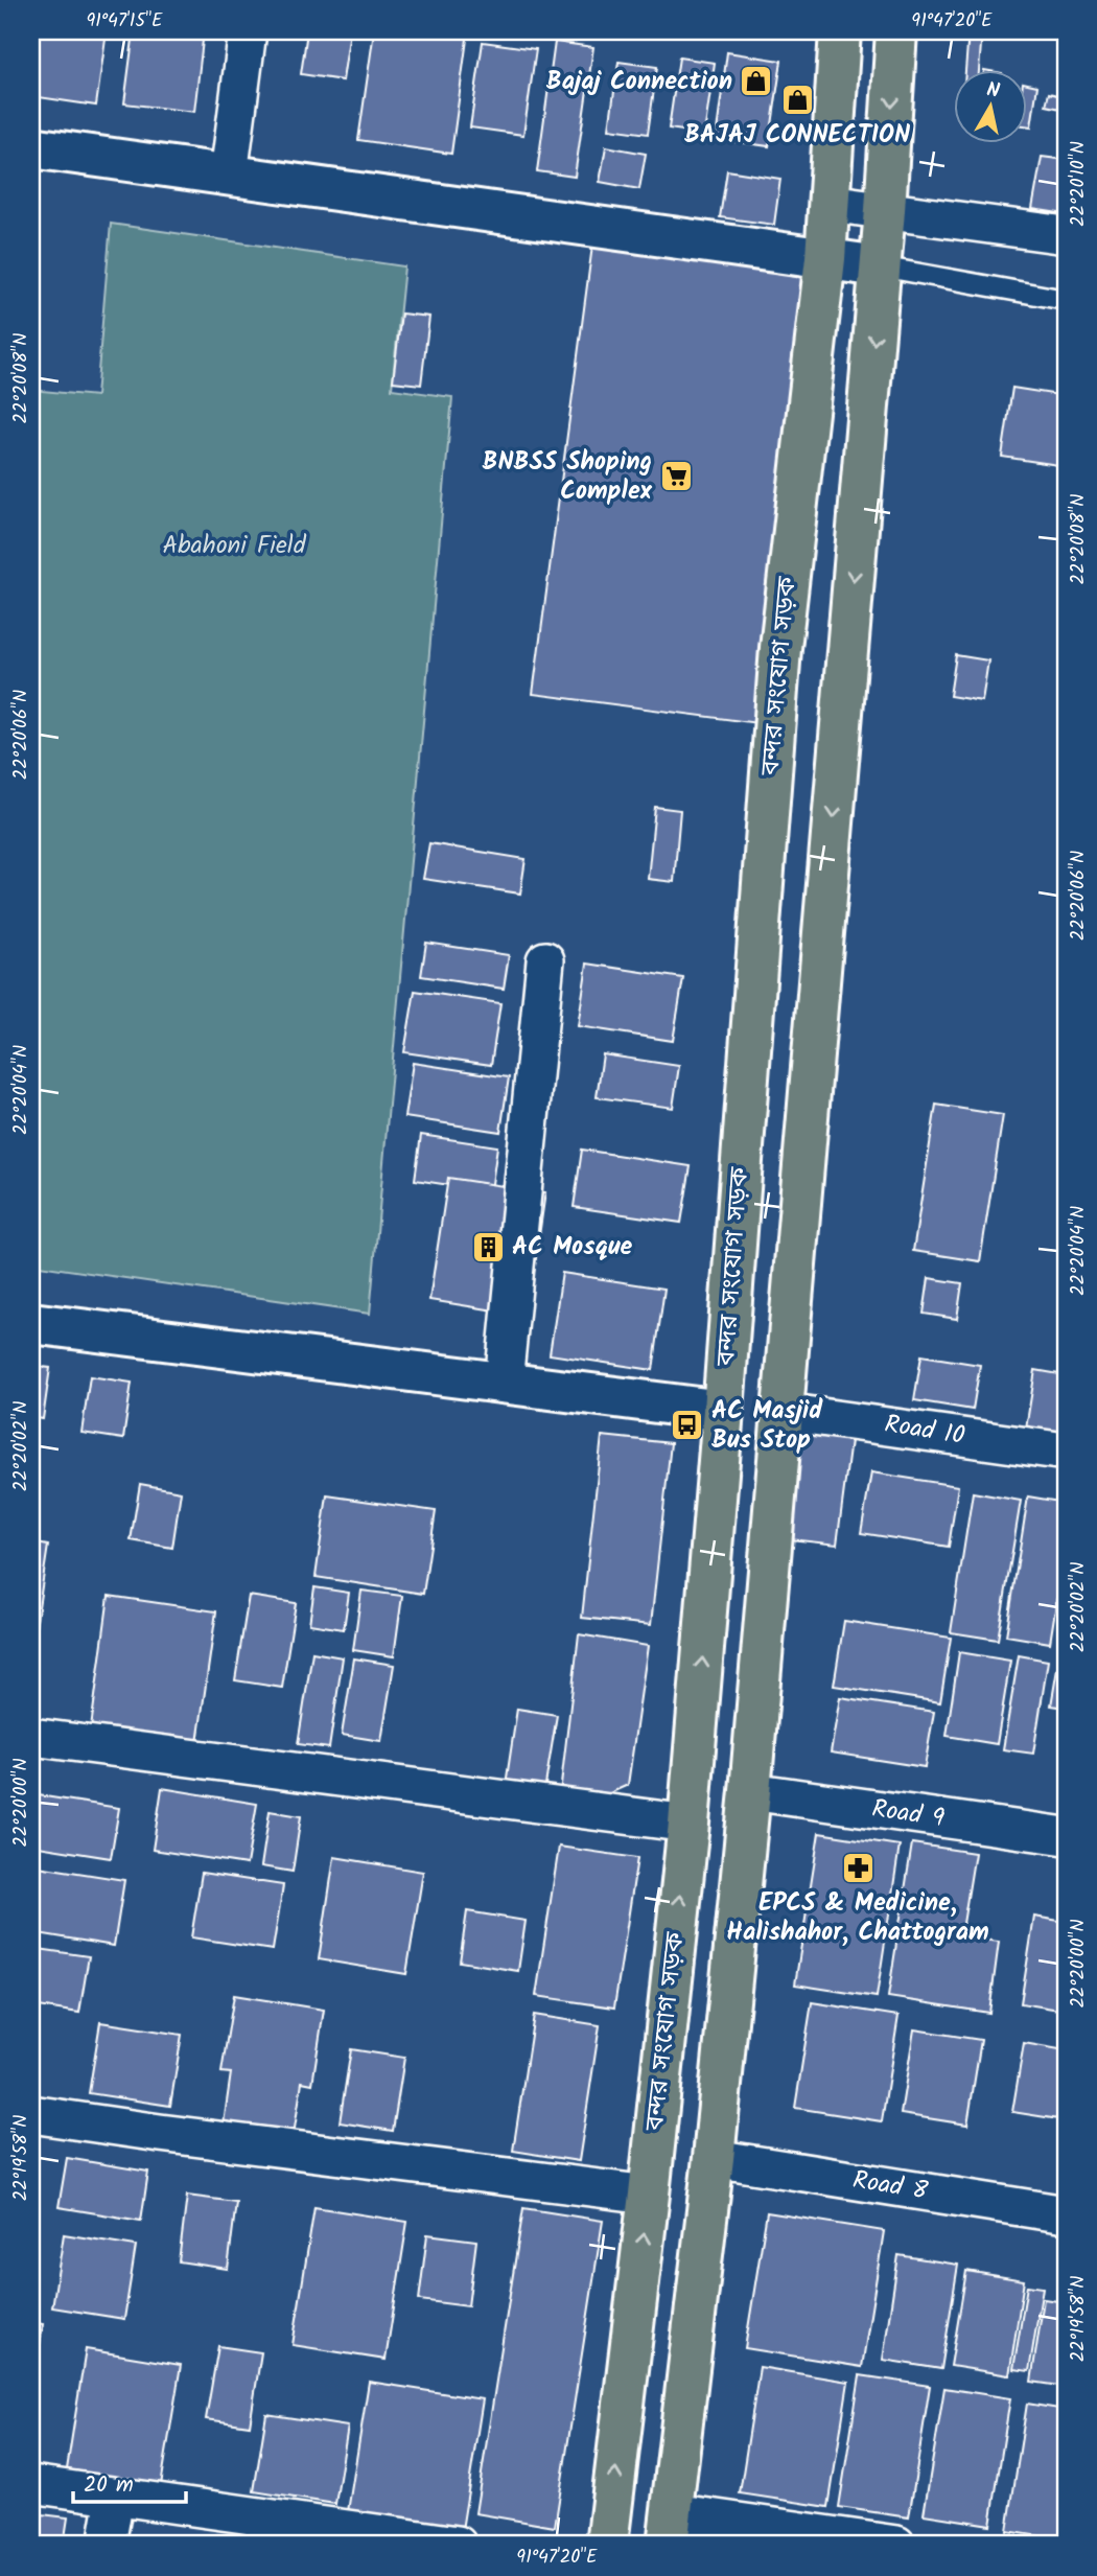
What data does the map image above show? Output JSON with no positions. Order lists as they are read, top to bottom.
{
  "streets": {
    "highway": ["বন্দর সংযোগ সড়ক"],
    "street": ["Road 10", "Road 9", "Road 8"]
  },
  "parks": ["Abahoni Field"],
  "places": {
    "shop": ["Bajaj Connection", "BAJAJ CONNECTION"],
    "supermarket": ["BNBSS Shoping Complex"],
    "building": ["AC Mosque"],
    "bus stop": ["AC Masjid Bus Stop"],
    "pharmacy": ["EPCS & Medicine, Halishahor, Chattogram"]
  },
  "scale_bar": "20 m",
  "north": "top",
  "coordinates": [
    "91°47'15\"E",
    "91°47'20\"E",
    "22°20'10\"N",
    "22°20'08\"N",
    "22°20'06\"N",
    "22°20'04\"N",
    "22°20'02\"N",
    "22°20'00\"N",
    "22°19'58\"N"
  ]
}
